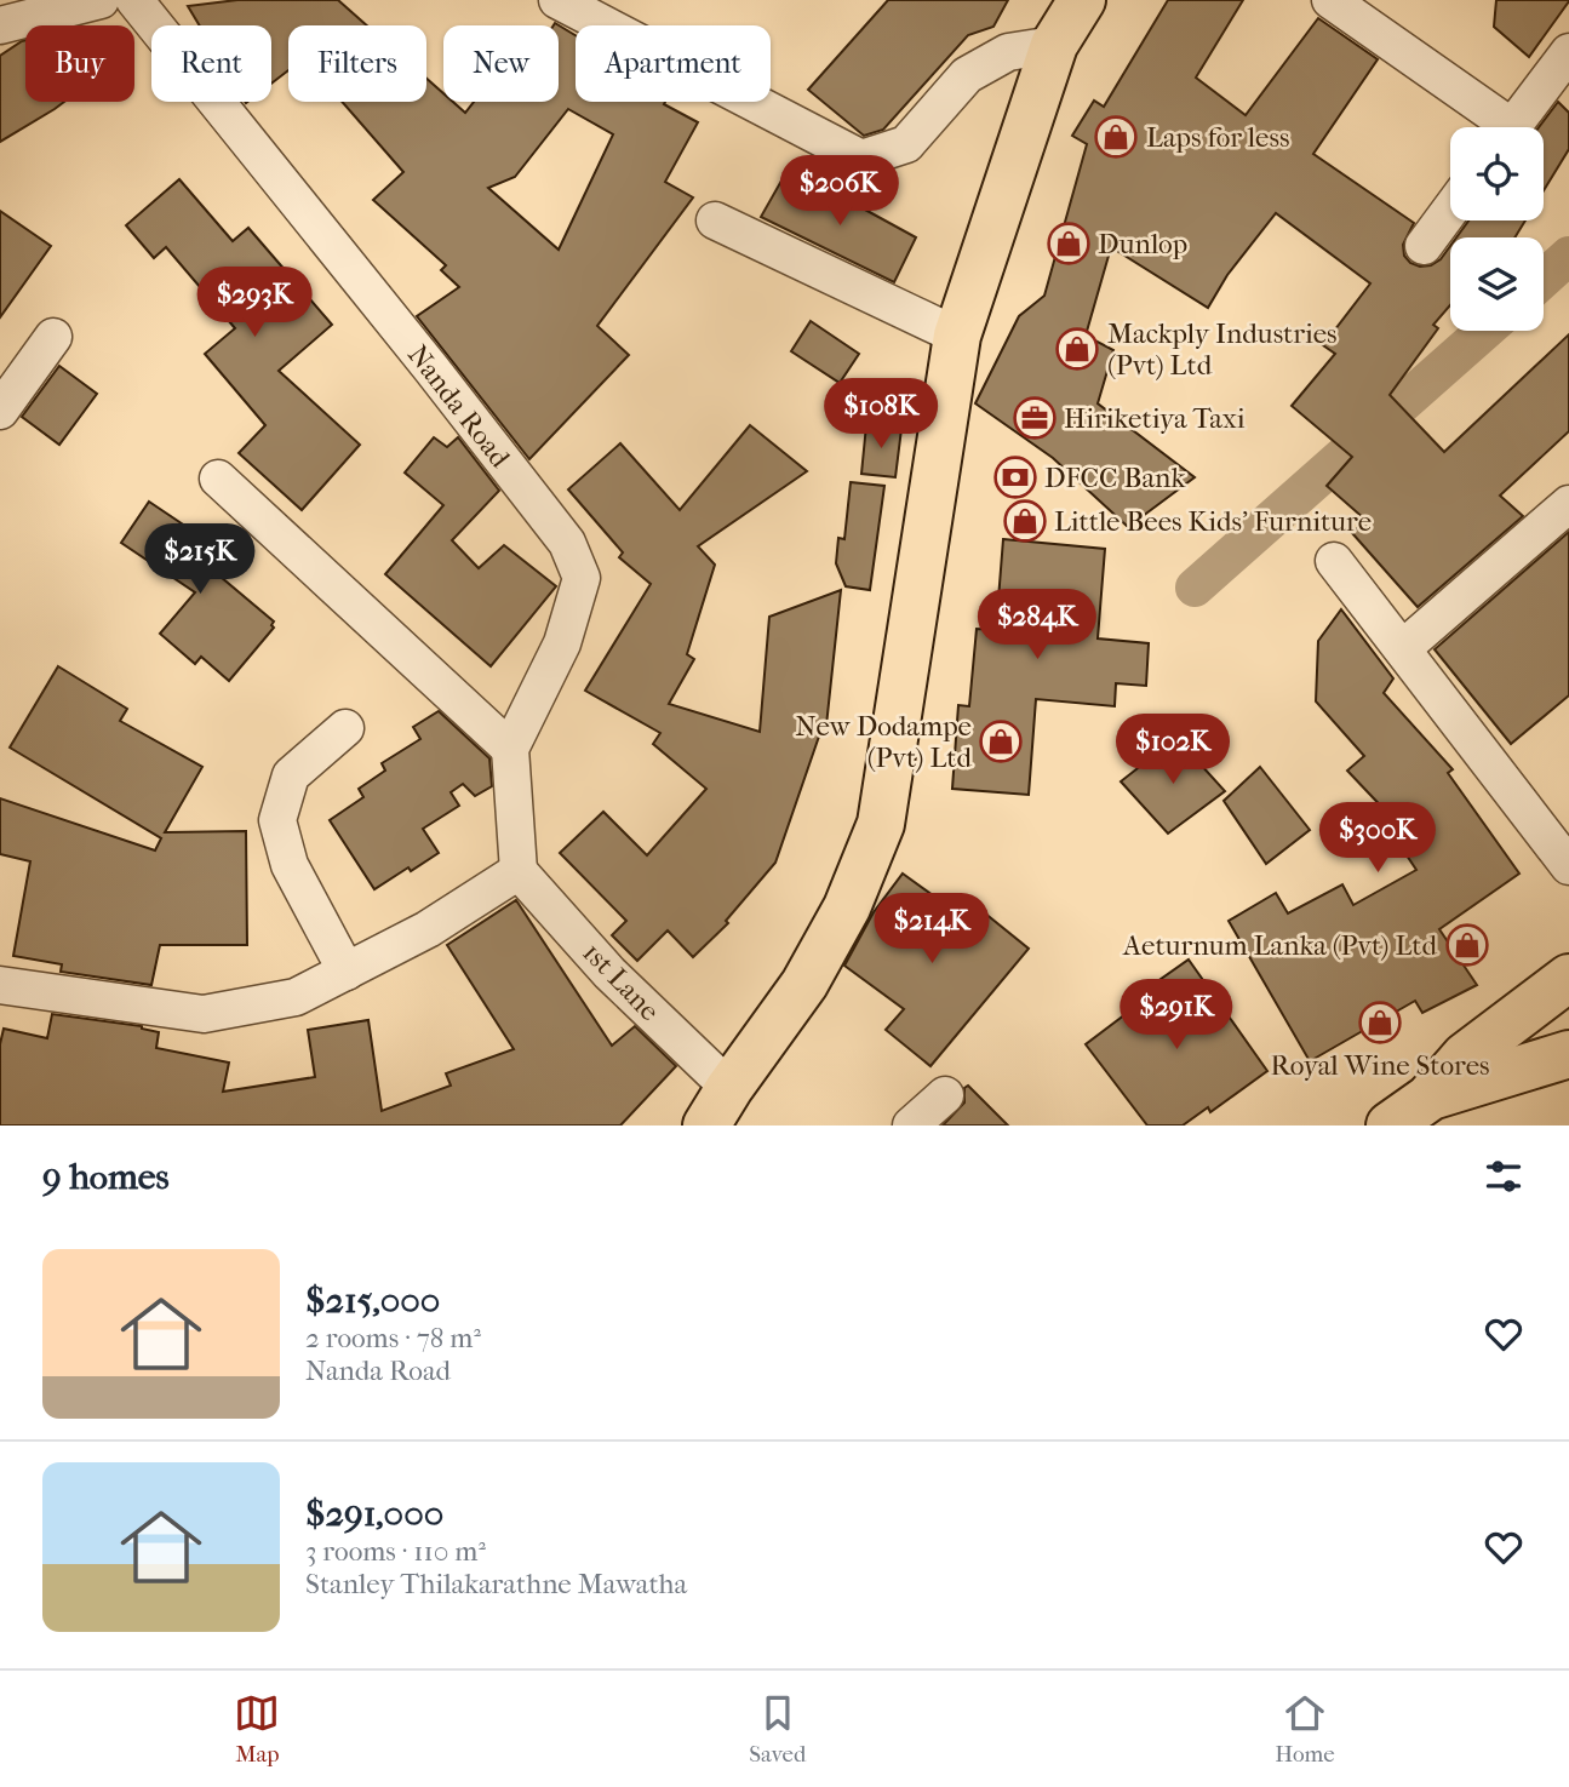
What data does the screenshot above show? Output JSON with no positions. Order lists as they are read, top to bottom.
{
  "streets": {
    "street": ["Nanda Road", "1st Lane"]
  },
  "places": {
    "shop": [
      "Laps for less",
      "Dunlop",
      "Mackply Industries (Pvt) Ltd",
      "Little Bees Kids' Furniture",
      "New Dodampe (Pvt) Ltd",
      "Aeturnum Lanka (Pvt) Ltd",
      "Royal Wine Stores"
    ],
    "office": ["Hiriketiya Taxi"],
    "bank": ["DFCC Bank"]
  },
  "page": {
    "chip": [
      "Buy",
      "Rent",
      "Filters",
      "New",
      "Apartment"
    ],
    "price": [
      "$206K",
      "$293K",
      "$108K",
      "$215K",
      "$284K",
      "$102K",
      "$300K",
      "$214K",
      "$291K"
    ],
    "heading": "9 homes",
    "list": [
      {
        "name": "$215,000",
        "note": "2 rooms · 78 m² · Nanda Road"
      },
      {
        "name": "$291,000",
        "note": "3 rooms · 110 m² · Stanley Thilakarathne Mawatha"
      }
    ],
    "tabs": ["Map", "Saved", "Home"]
  }
}
